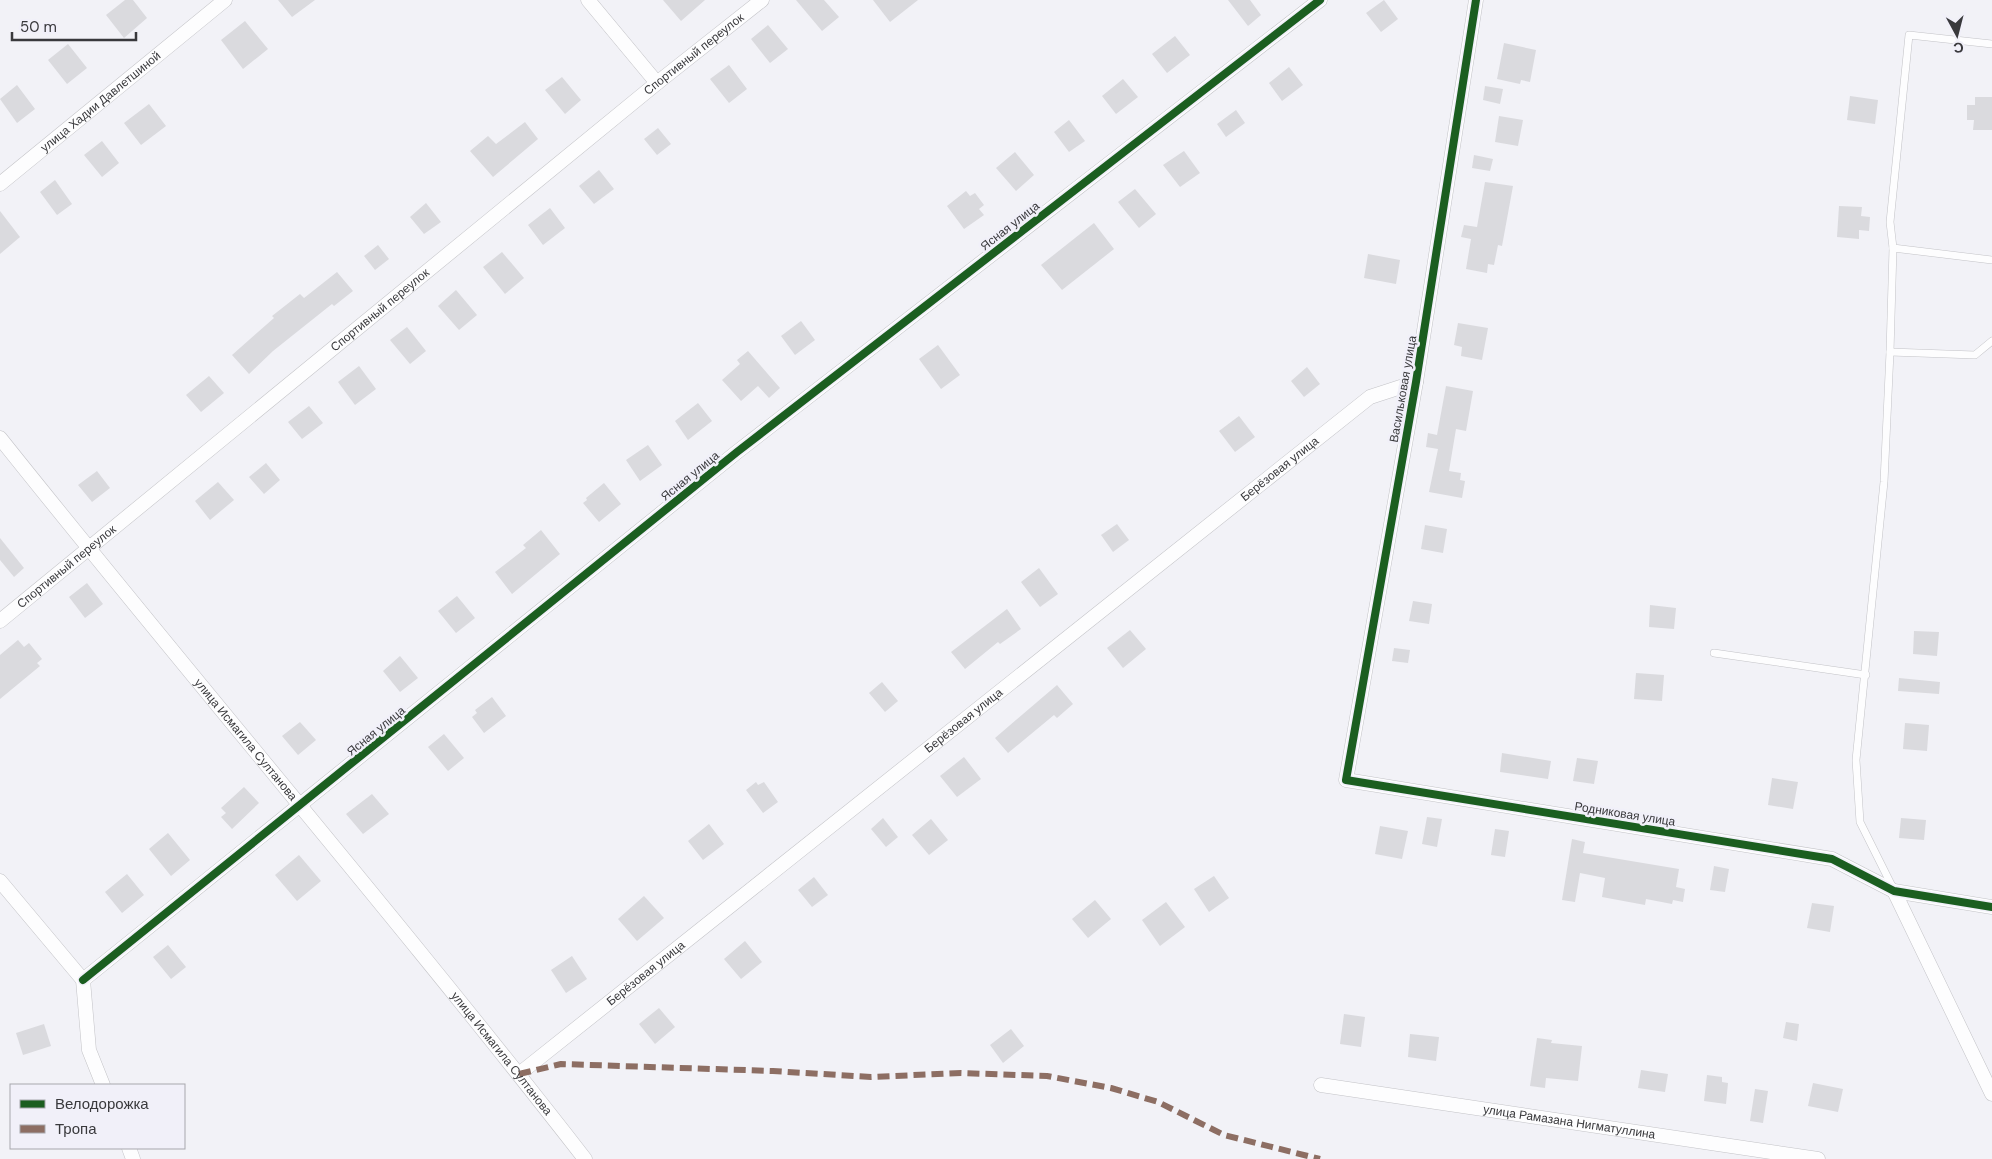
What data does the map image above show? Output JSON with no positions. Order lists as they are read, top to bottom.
{
  "streets": {
    "street": [
      "Спортивный переулок",
      "улица Хадии Давлетшиной",
      "Ясная улица",
      "Васильковая улица",
      "Берёзовая улица",
      "улица Исмагила Султанова",
      "Родниковая улица",
      "улица Рамазана Нигматуллина"
    ]
  },
  "crossings": [
    ["Спортивный переулок", "улица Исмагила Султанова"],
    ["Ясная улица", "улица Исмагила Султанова"],
    ["Васильковая улица", "Берёзовая улица"],
    ["Васильковая улица", "Родниковая улица"],
    ["Берёзовая улица", "улица Исмагила Султанова"]
  ],
  "legend": ["Велодорожка", "Тропа"],
  "scale_bar": "50 m",
  "north": "bottom"
}
